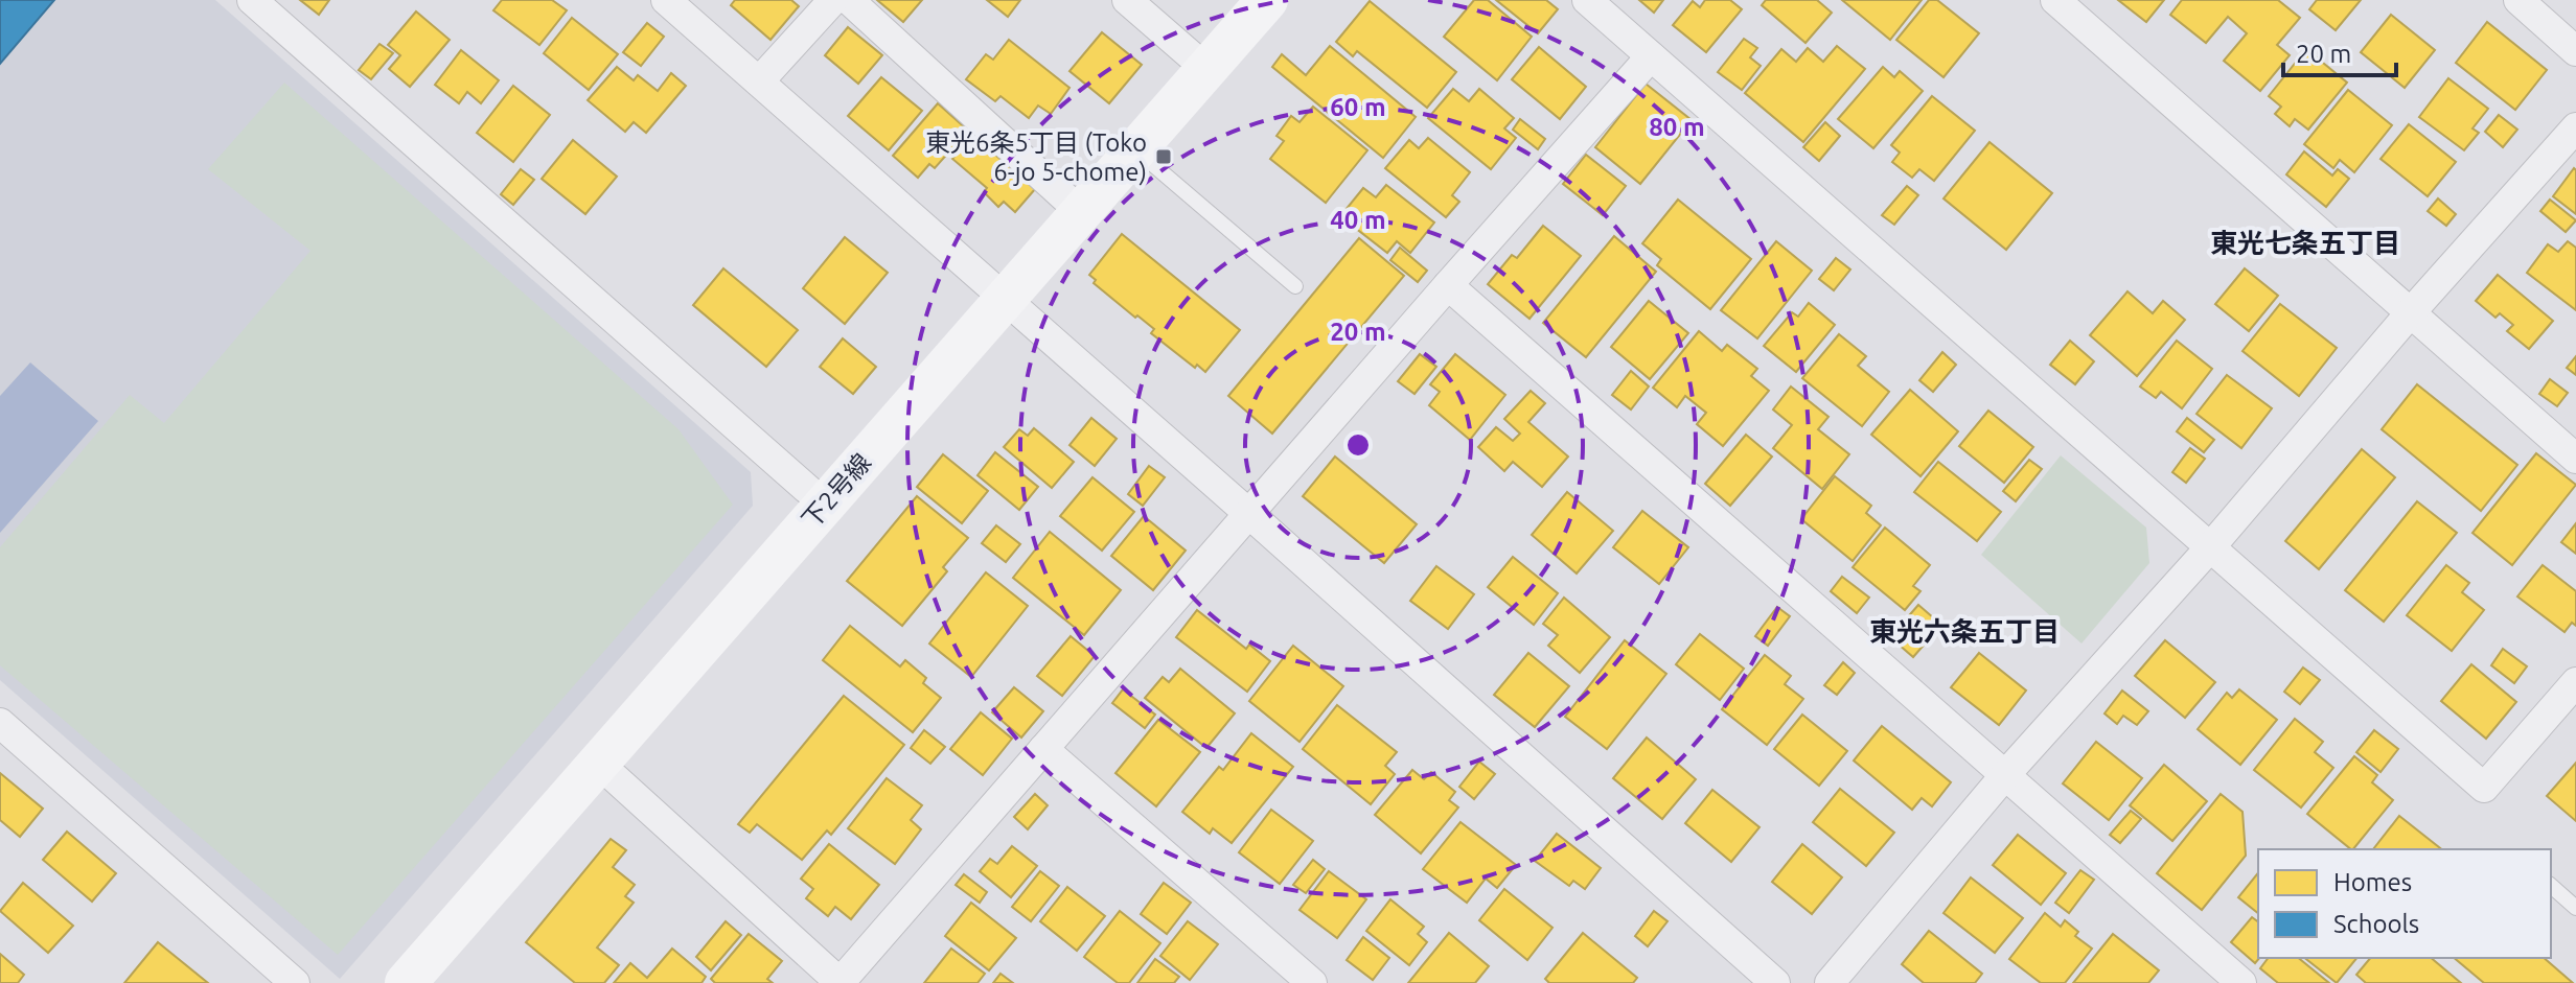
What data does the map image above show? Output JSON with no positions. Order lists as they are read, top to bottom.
{
  "streets": {
    "street": ["下2号線"]
  },
  "districts": ["東光七条五丁目", "東光六条五丁目"],
  "places": {
    "transit": ["東光6条5丁目 (Toko 6-jo 5-chome)"]
  },
  "legend": ["Homes", "Schools"],
  "scale_bar": "20 m",
  "rings": [
    "60 m",
    "80 m",
    "40 m",
    "20 m"
  ]
}
